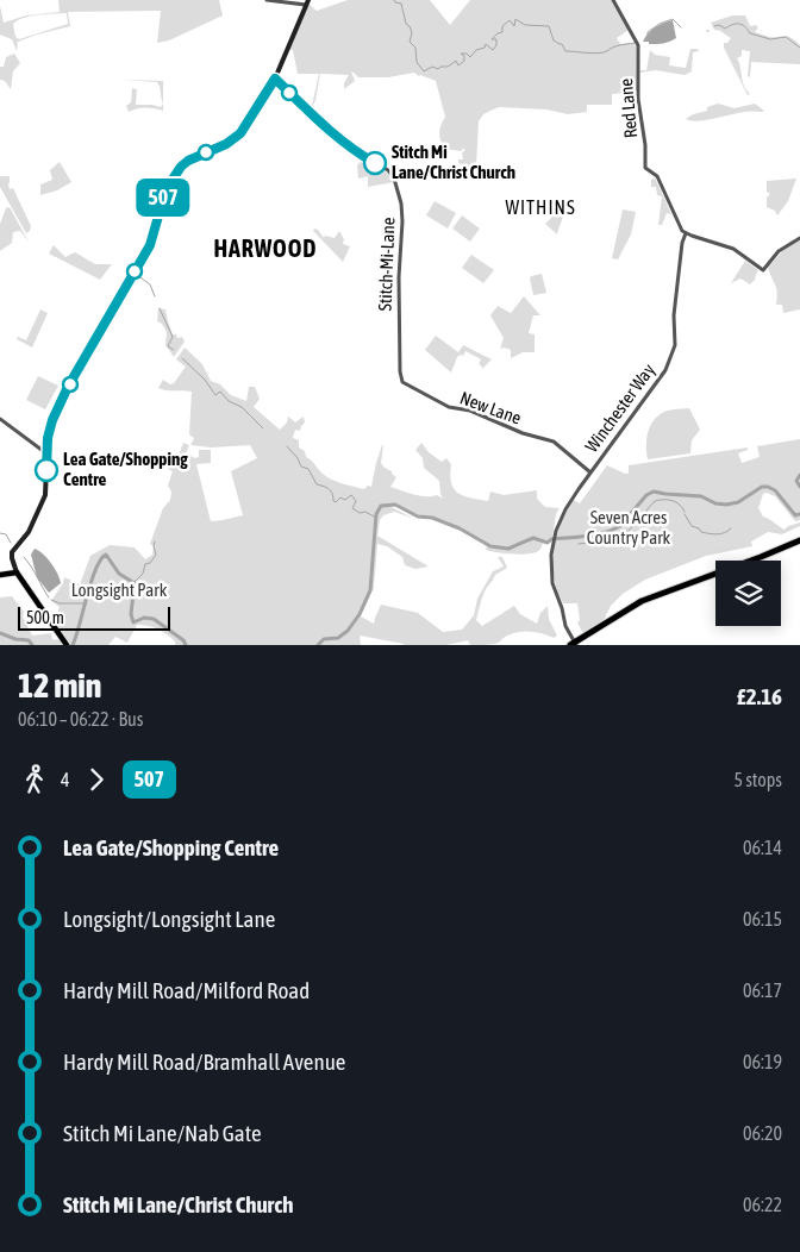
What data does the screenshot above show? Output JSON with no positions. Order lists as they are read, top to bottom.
{
  "streets": {
    "street": [
      "Red Lane",
      "Stitch-Mi-Lane",
      "New Lane",
      "Winchester Way"
    ]
  },
  "crossings": [
    ["Red Lane", "Winchester Way"],
    ["Stitch-Mi-Lane", "New Lane"],
    ["New Lane", "Winchester Way"]
  ],
  "districts": ["WITHINS", "HARWOOD"],
  "parks": ["Seven Acres Country Park", "Longsight Park"],
  "places": ["Stitch Mi Lane/Christ Church", "Lea Gate/Shopping Centre"],
  "lines": ["bus line 507"],
  "scale_bar": "500 m",
  "page": {
    "on_map": "507",
    "scale": "500 m",
    "heading": ["12 min", "06:10 – 06:22 · Bus", "£2.16"],
    "legs": ["4", "507", "5 stops"],
    "list": [
      {
        "name": "Lea Gate/Shopping Centre",
        "value": "06:14"
      },
      {
        "name": "Longsight/Longsight Lane",
        "value": "06:15"
      },
      {
        "name": "Hardy Mill Road/Milford Road",
        "value": "06:17"
      },
      {
        "name": "Hardy Mill Road/Bramhall Avenue",
        "value": "06:19"
      },
      {
        "name": "Stitch Mi Lane/Nab Gate",
        "value": "06:20"
      },
      {
        "name": "Stitch Mi Lane/Christ Church",
        "value": "06:22"
      }
    ]
  }
}
